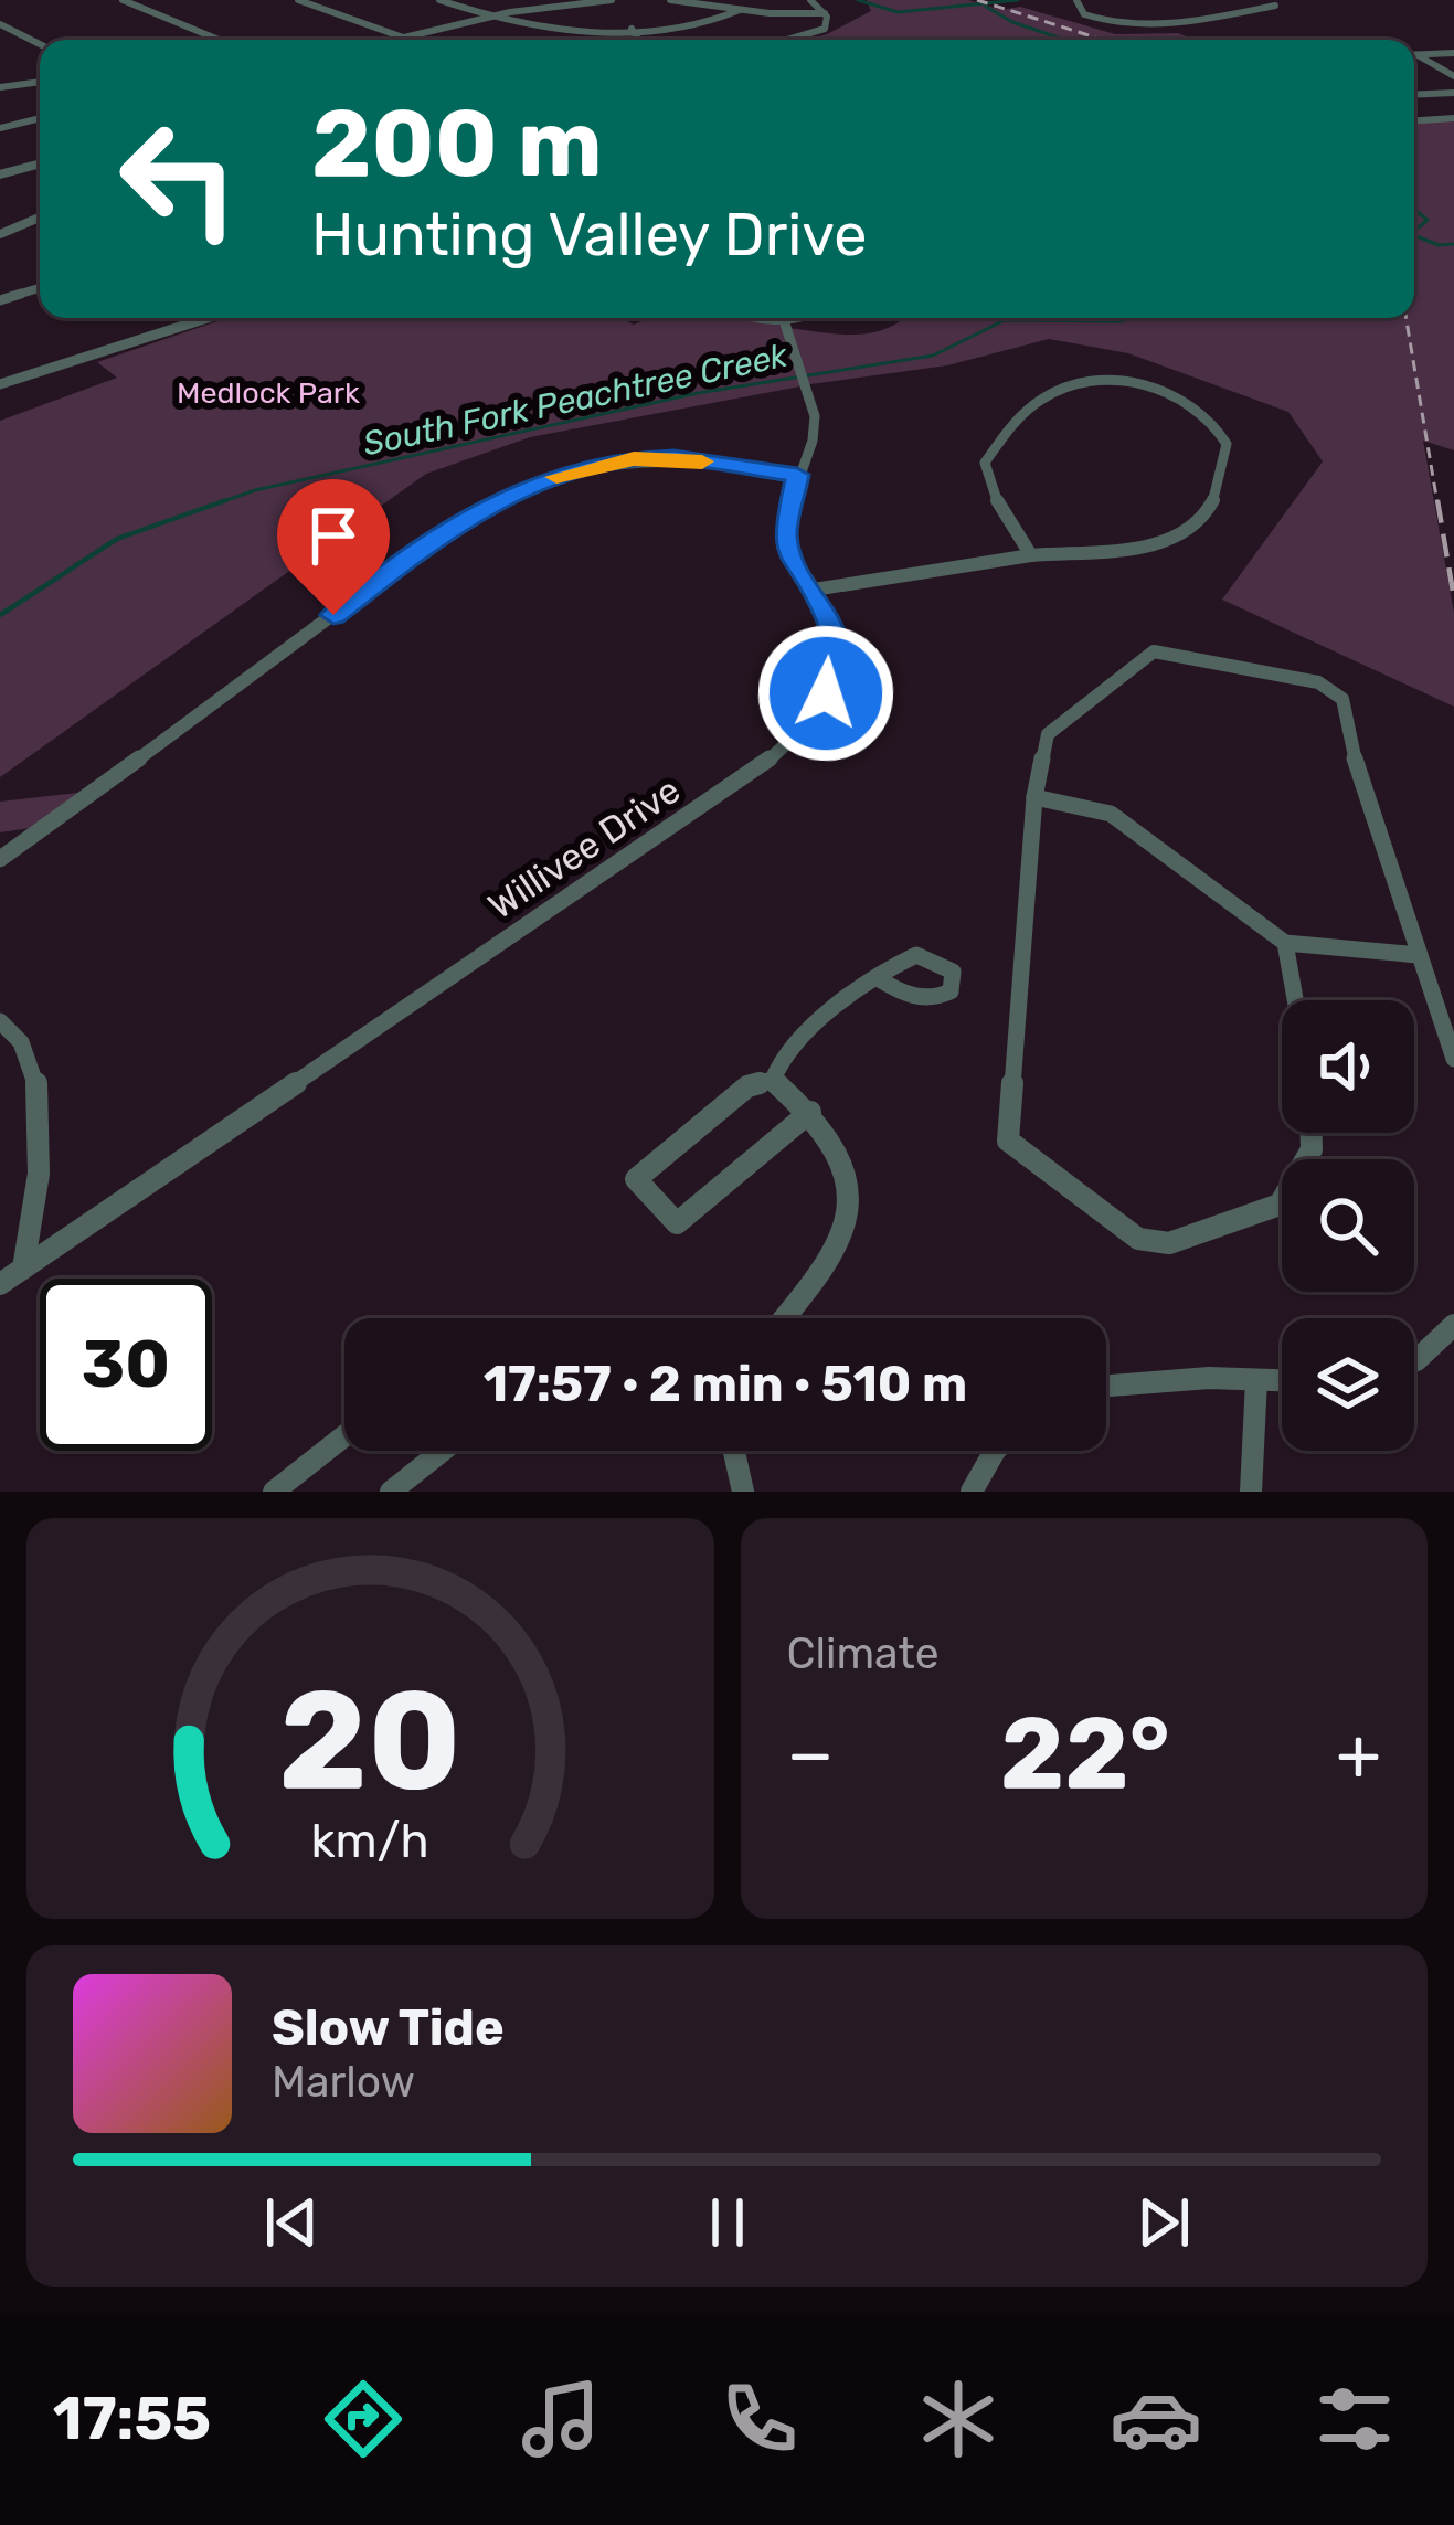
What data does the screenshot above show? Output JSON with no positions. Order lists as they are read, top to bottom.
{
  "streets": {
    "street": ["Willivee Drive"]
  },
  "water": ["South Fork Peachtree Creek"],
  "parks": ["Medlock Park"],
  "page": {
    "turn": ["200 m", "Hunting Valley Drive"],
    "limit": "30",
    "trip": "17:57 · 2 min · 510 m",
    "tile": "Climate",
    "heat": ["−", "22°", "+"],
    "song": ["Slow Tide", "Marlow"],
    "tabs": "17:55",
    "gauge": ["20", "km/h"]
  }
}
